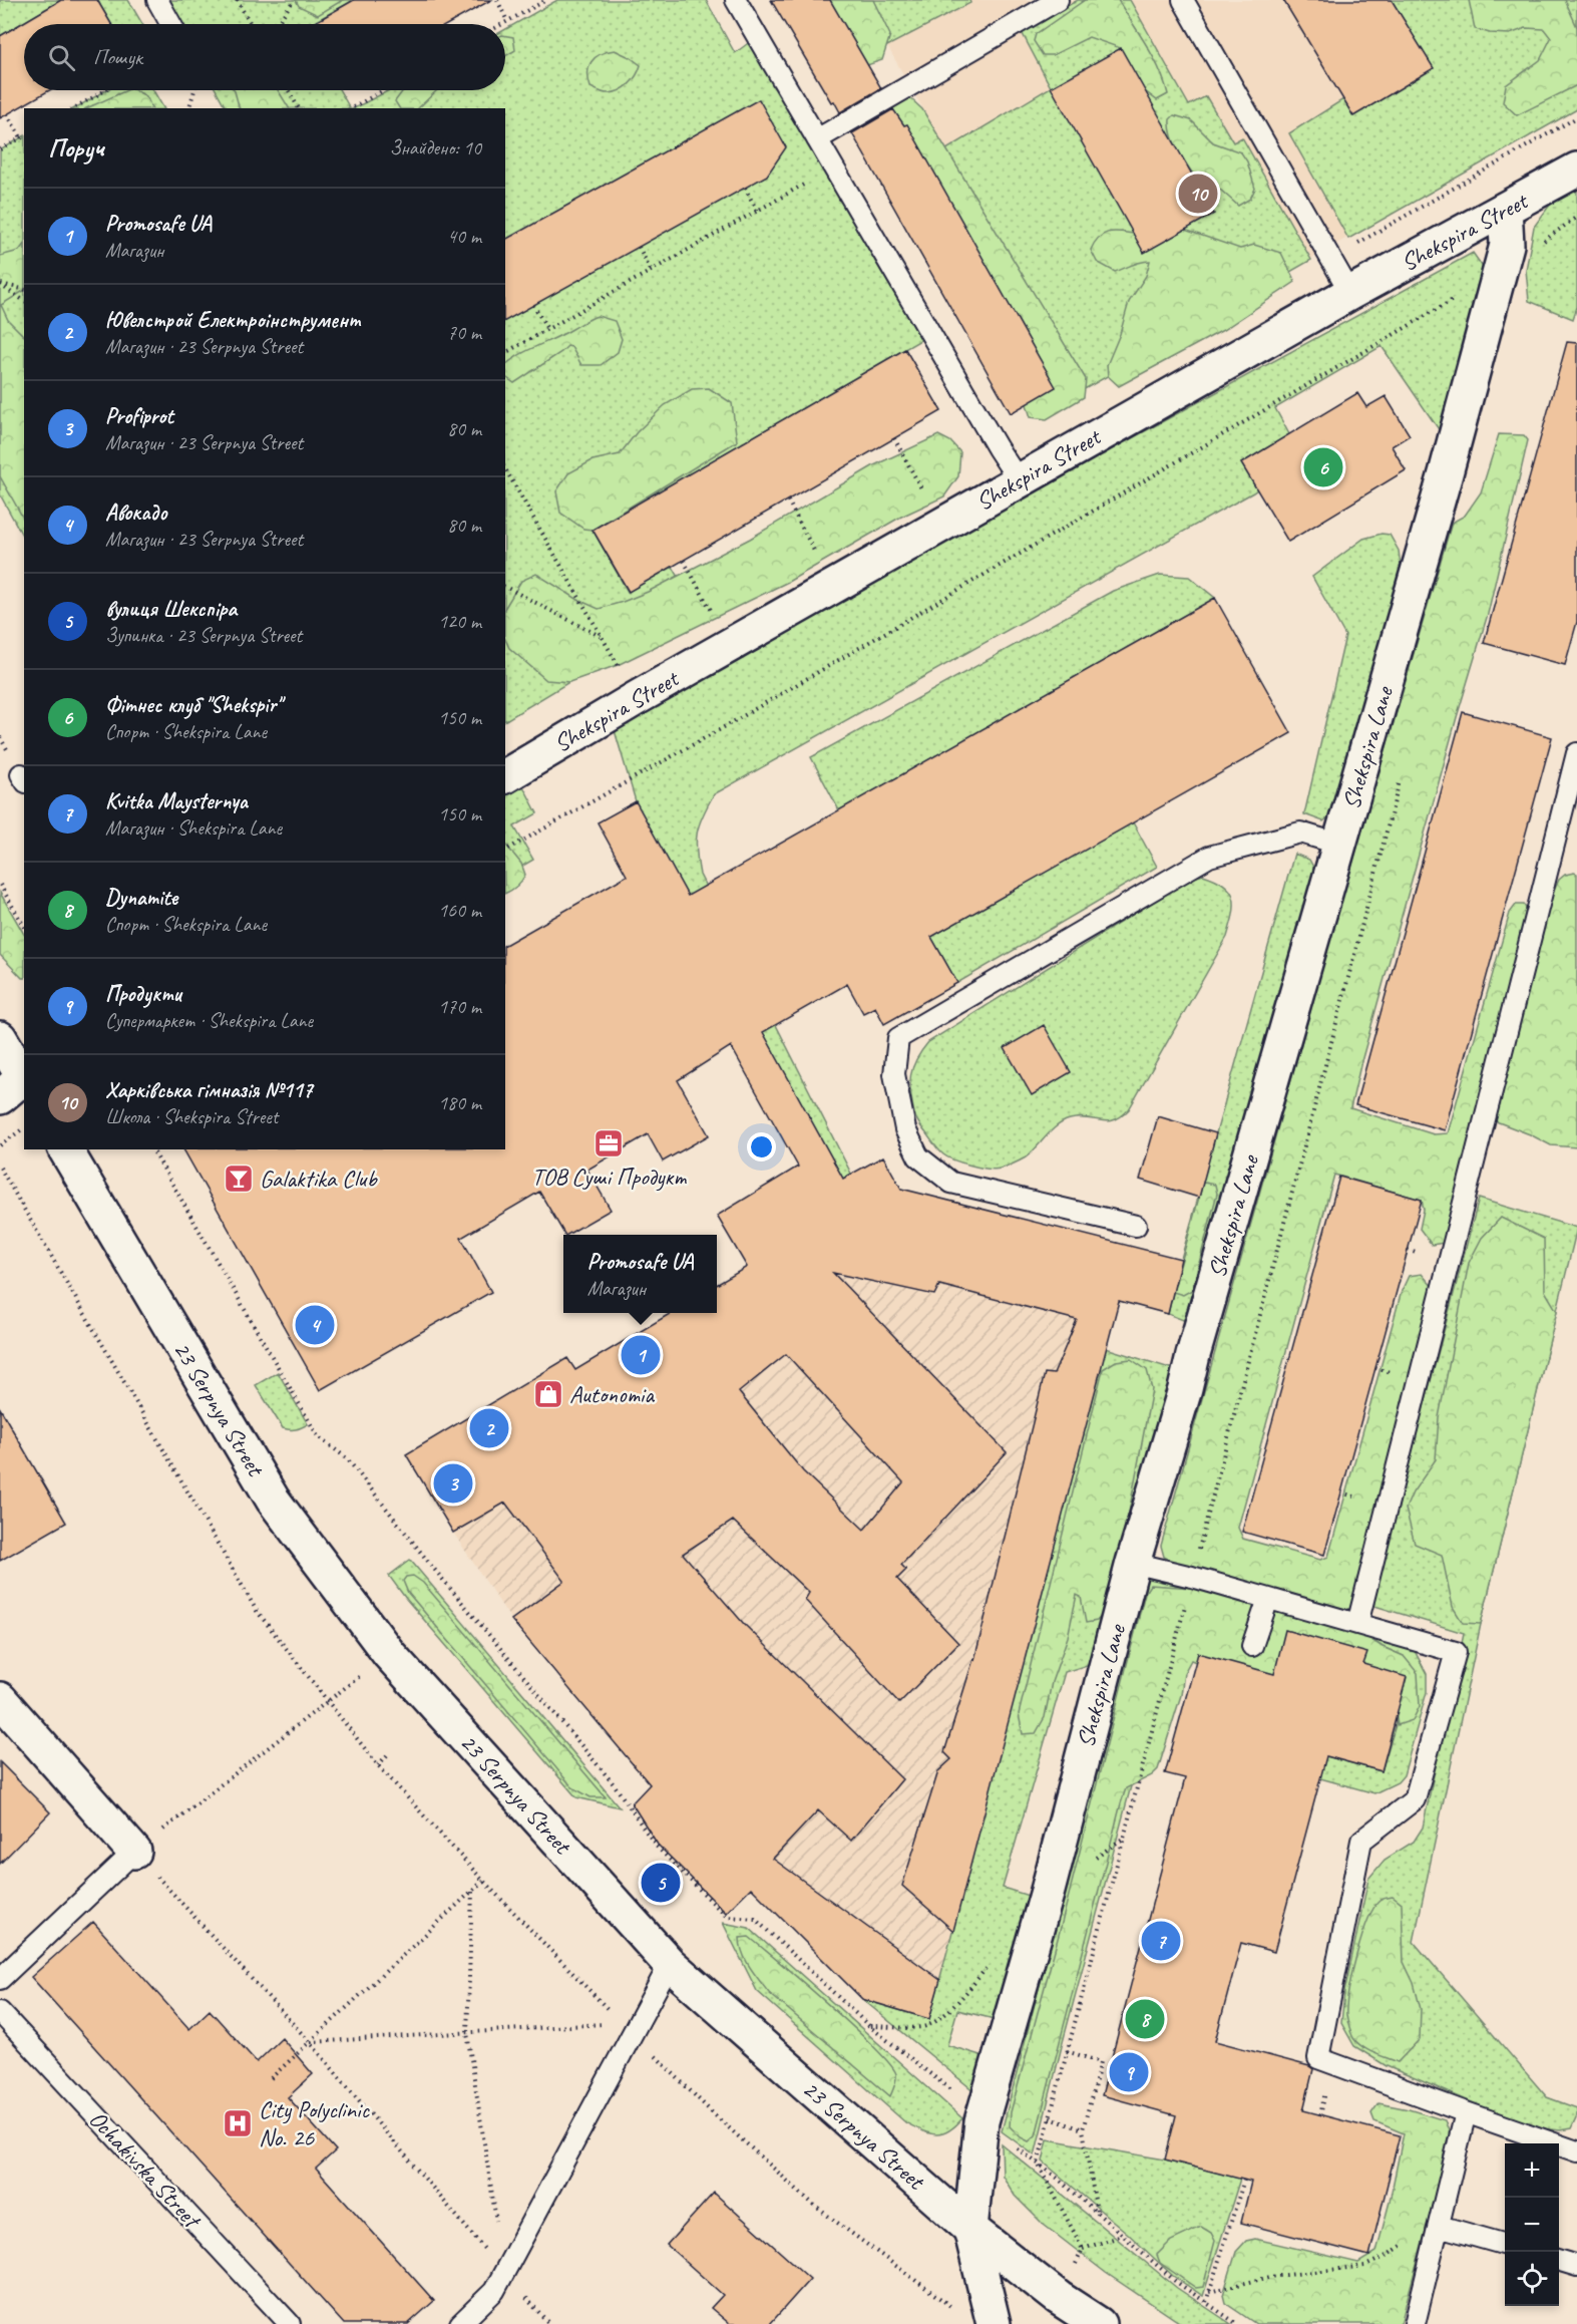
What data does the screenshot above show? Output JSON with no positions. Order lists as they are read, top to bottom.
{
  "streets": {
    "street": ["Shekspira Street", "Shekspira Lane", "23 Serpnya Street"],
    "lane": ["Ochakivska Street"]
  },
  "crossings": [
    ["Shekspira Street", "Shekspira Lane"],
    ["Shekspira Lane", "23 Serpnya Street"]
  ],
  "places": {
    "office": ["ТОВ Суші Продукт"],
    "bar": ["Galaktika Club"],
    "shop": ["Autonomia"],
    "hospital": ["City Polyclinic No. 26"]
  },
  "page": {
    "search": "Пошук",
    "heading": ["Поруч", "Знайдено: 10"],
    "pins": [
      "10",
      "6",
      "4",
      "1",
      "2",
      "3",
      "5",
      "7",
      "8",
      "9"
    ],
    "list": [
      {
        "mark": "1",
        "name": "Promosafe UA",
        "note": "Магазин",
        "value": "40 m"
      },
      {
        "mark": "2",
        "name": "Ювелстрой Електроінструмент",
        "note": "Магазин · 23 Serpnya Street",
        "value": "70 m"
      },
      {
        "mark": "3",
        "name": "Profiprot",
        "note": "Магазин · 23 Serpnya Street",
        "value": "80 m"
      },
      {
        "mark": "4",
        "name": "Авокадо",
        "note": "Магазин · 23 Serpnya Street",
        "value": "80 m"
      },
      {
        "mark": "5",
        "name": "вулиця Шекспіра",
        "note": "Зупинка · 23 Serpnya Street",
        "value": "120 m"
      },
      {
        "mark": "6",
        "name": "Фітнес клуб \"Shekspir\"",
        "note": "Спорт · Shekspira Lane",
        "value": "150 m"
      },
      {
        "mark": "7",
        "name": "Kvitka Maysternya",
        "note": "Магазин · Shekspira Lane",
        "value": "150 m"
      },
      {
        "mark": "8",
        "name": "Dynamite",
        "note": "Спорт · Shekspira Lane",
        "value": "160 m"
      },
      {
        "mark": "9",
        "name": "Продукти",
        "note": "Супермаркет · Shekspira Lane",
        "value": "170 m"
      },
      {
        "mark": "10",
        "name": "Харківська гімназія №117",
        "note": "Школа · Shekspira Street",
        "value": "180 m"
      }
    ],
    "popup": ["Promosafe UA", "Магазин"],
    "map_buttons": ["+", "−"]
  }
}
